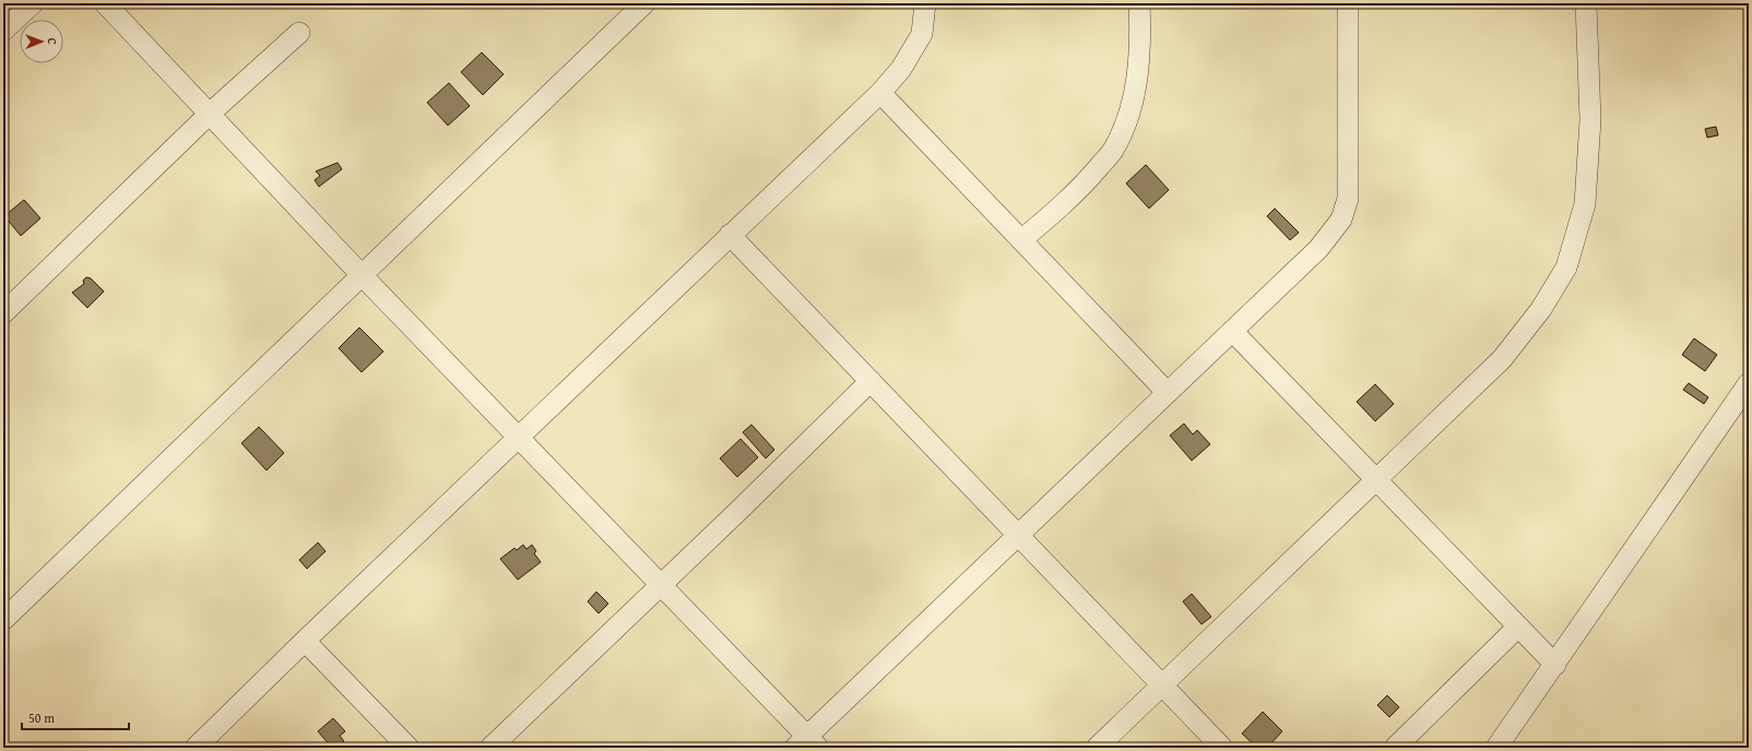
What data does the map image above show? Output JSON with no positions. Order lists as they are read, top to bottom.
{
  "scale_bar": "50 m",
  "north": "right"
}
